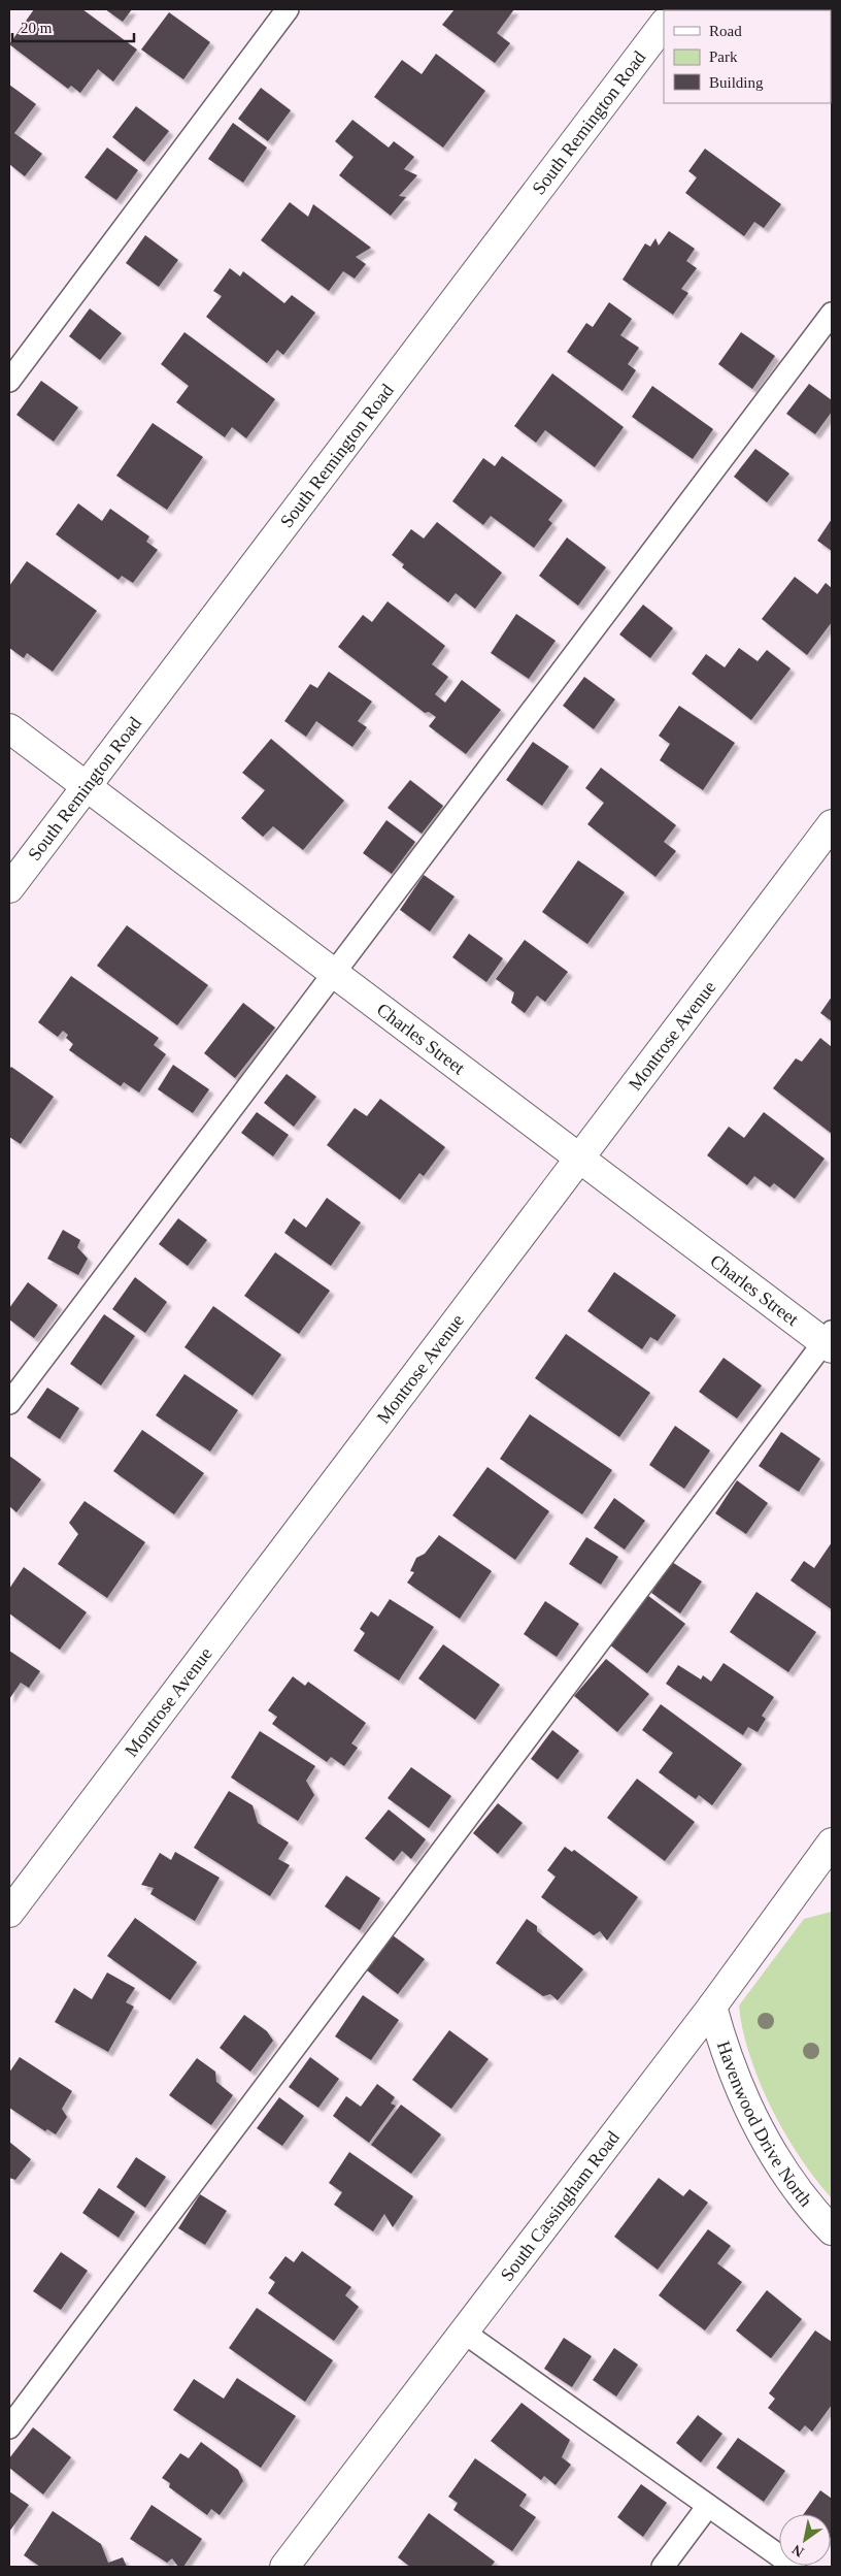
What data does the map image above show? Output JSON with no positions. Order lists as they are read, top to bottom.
{
  "streets": {
    "street": [
      "South Remington Road",
      "Montrose Avenue",
      "Charles Street",
      "Havenwood Drive North",
      "South Cassingham Road"
    ]
  },
  "crossings": [
    ["South Remington Road", "Charles Street"],
    ["Montrose Avenue", "Charles Street"],
    ["Havenwood Drive North", "South Cassingham Road"]
  ],
  "legend": ["Road", "Park", "Building"],
  "scale_bar": "20 m",
  "north": "bottom left"
}
